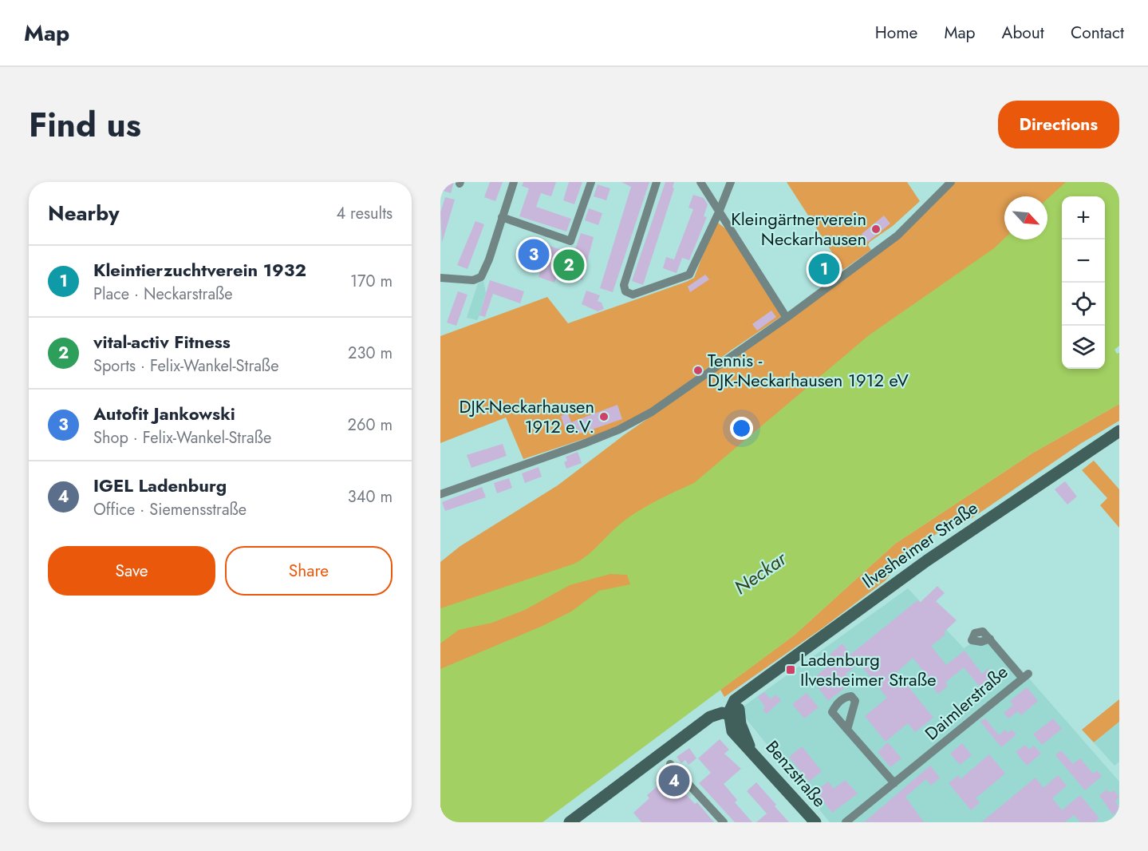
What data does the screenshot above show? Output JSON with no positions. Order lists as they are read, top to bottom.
{
  "streets": {
    "main road": ["Ilvesheimer Straße", "Benzstraße"],
    "street": ["Daimlerstraße"]
  },
  "crossings": [
    ["Ilvesheimer Straße", "Benzstraße"]
  ],
  "water": ["Neckar"],
  "places": {
    "other": ["Kleingärtnerverein Neckarhausen", "Tennis - DJK-Neckarhausen 1912 eV", "DJK-Neckarhausen 1912 e.V."],
    "transit": ["Ladenburg Ilvesheimer Straße"]
  },
  "north": "bottom right",
  "page": {
    "header": "Map",
    "nav": [
      "Home",
      "Map",
      "About",
      "Contact"
    ],
    "title": "Find us",
    "buttons": [
      "Directions",
      ["Save", "Share"]
    ],
    "heading": ["Nearby", "4 results"],
    "map_buttons": ["+", "−"],
    "pins": [
      "3",
      "2",
      "1",
      "4"
    ],
    "list": [
      {
        "mark": "1",
        "name": "Kleintierzuchtverein 1932",
        "note": "Place · Neckarstraße",
        "value": "170 m"
      },
      {
        "mark": "2",
        "name": "vital-activ Fitness",
        "note": "Sports · Felix-Wankel-Straße",
        "value": "230 m"
      },
      {
        "mark": "3",
        "name": "Autofit Jankowski",
        "note": "Shop · Felix-Wankel-Straße",
        "value": "260 m"
      },
      {
        "mark": "4",
        "name": "IGEL Ladenburg",
        "note": "Office · Siemensstraße",
        "value": "340 m"
      }
    ]
  }
}
